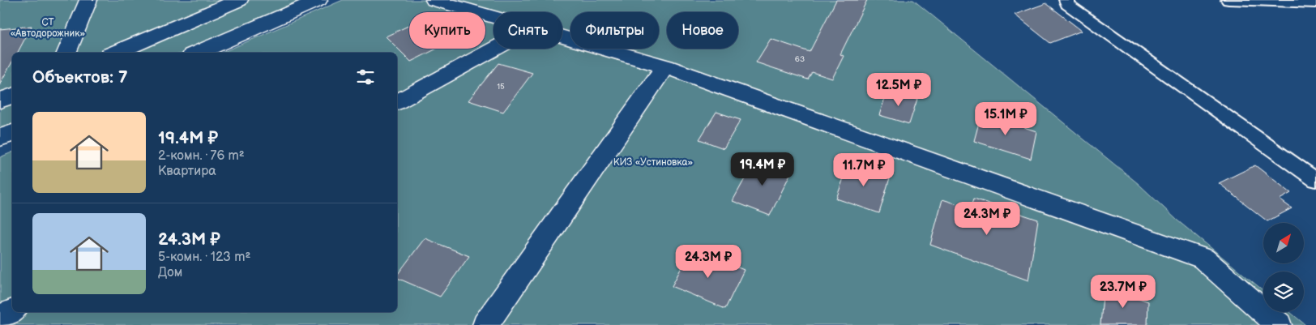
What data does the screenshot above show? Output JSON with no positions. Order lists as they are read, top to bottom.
{
  "parks": ["СТ «Автодорожник»", "КИЗ «Устиновка»"],
  "house_numbers": ["63", "15"],
  "north": "top right",
  "page": {
    "chip": [
      "Купить",
      "Снять",
      "Фильтры",
      "Новое"
    ],
    "heading": "Объектов: 7",
    "price": [
      "12.5M ₽",
      "15.1M ₽",
      "19.4M ₽",
      "11.7M ₽",
      "24.3M ₽",
      "24.3M ₽",
      "23.7M ₽"
    ],
    "list": [
      {
        "name": "19.4M ₽",
        "note": "2-комн. · 76 m² · Квартира"
      },
      {
        "name": "24.3M ₽",
        "note": "5-комн. · 123 m² · Дом"
      }
    ]
  }
}
